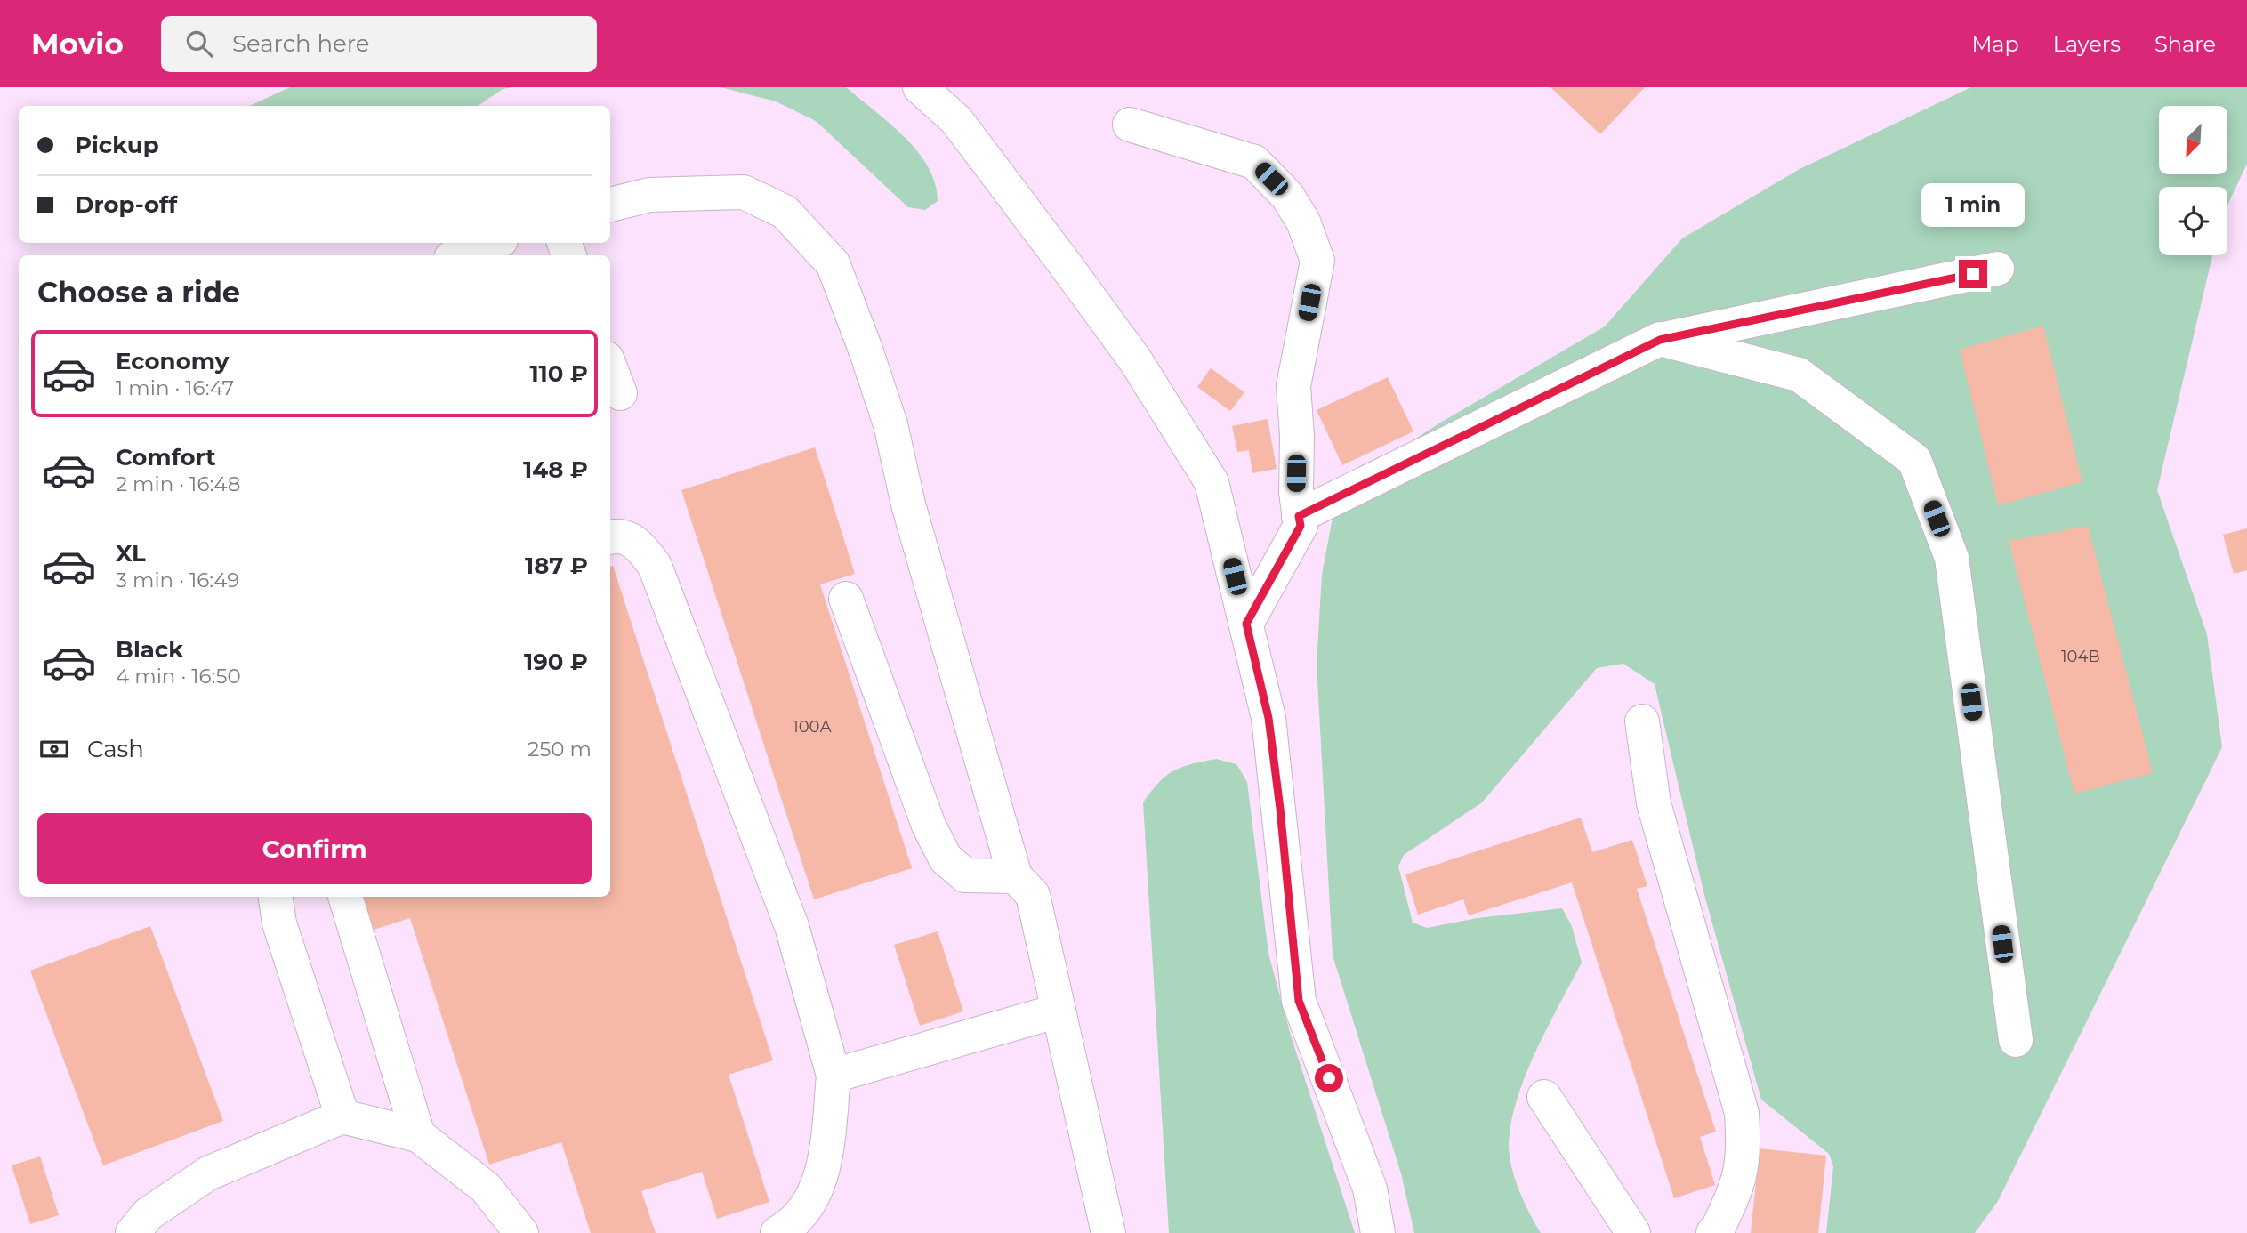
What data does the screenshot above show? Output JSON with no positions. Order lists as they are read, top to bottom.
{
  "house_numbers": ["104В", "100А"],
  "north": "bottom left",
  "page": {
    "header": "Movio",
    "search": "Search here",
    "nav": ["Map", "Layers", "Share"],
    "banner": ["Pickup", "Drop-off"],
    "bubble": "1 min",
    "heading": "Choose a ride",
    "list": [
      {
        "name": "Economy",
        "note": "1 min · 16:47",
        "value": "110 ₽"
      },
      {
        "name": "Comfort",
        "note": "2 min · 16:48",
        "value": "148 ₽"
      },
      {
        "name": "XL",
        "note": "3 min · 16:49",
        "value": "187 ₽"
      },
      {
        "name": "Black",
        "note": "4 min · 16:50",
        "value": "190 ₽"
      }
    ],
    "pay": ["Cash", "250 m"],
    "buttons": "Confirm"
  }
}
